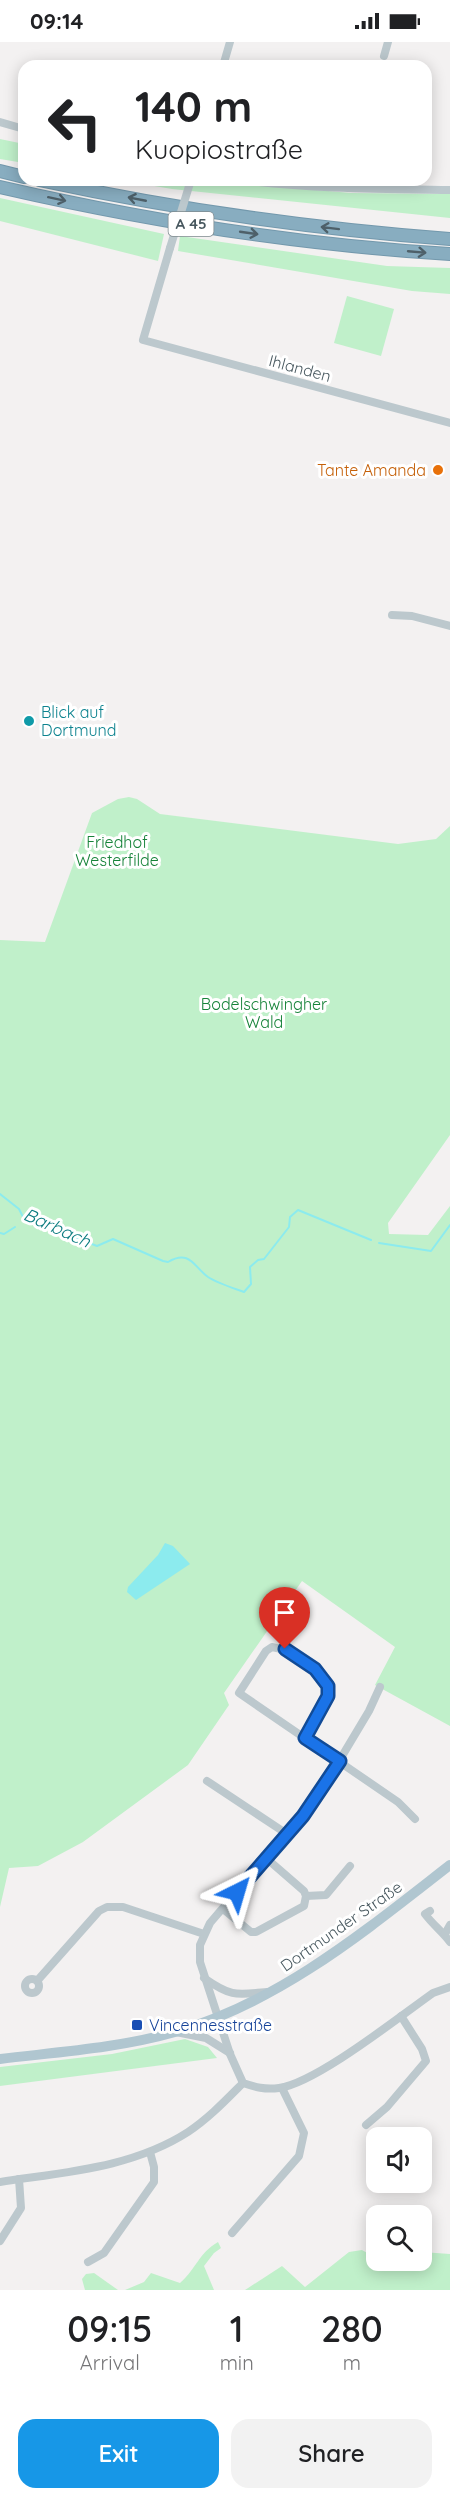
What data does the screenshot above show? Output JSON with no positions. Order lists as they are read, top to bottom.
{
  "streets": {
    "highway": ["A 45"],
    "main road": ["Dortmunder Straße"],
    "street": ["Ihlanden"]
  },
  "water": ["Barbach"],
  "parks": ["Friedhof Westerfilde", "Bodelschwingher Wald"],
  "places": {
    "other": ["Tante Amanda", "Blick auf Dortmund"],
    "transit": ["Vincennesstraße"]
  },
  "page": {
    "status": "09:14",
    "turn": ["140 m", "Kuopiostraße"],
    "eta": [
      "09:15",
      "Arrival",
      "1",
      "min",
      "280",
      "m"
    ],
    "buttons": ["Exit", "Share"]
  }
}
